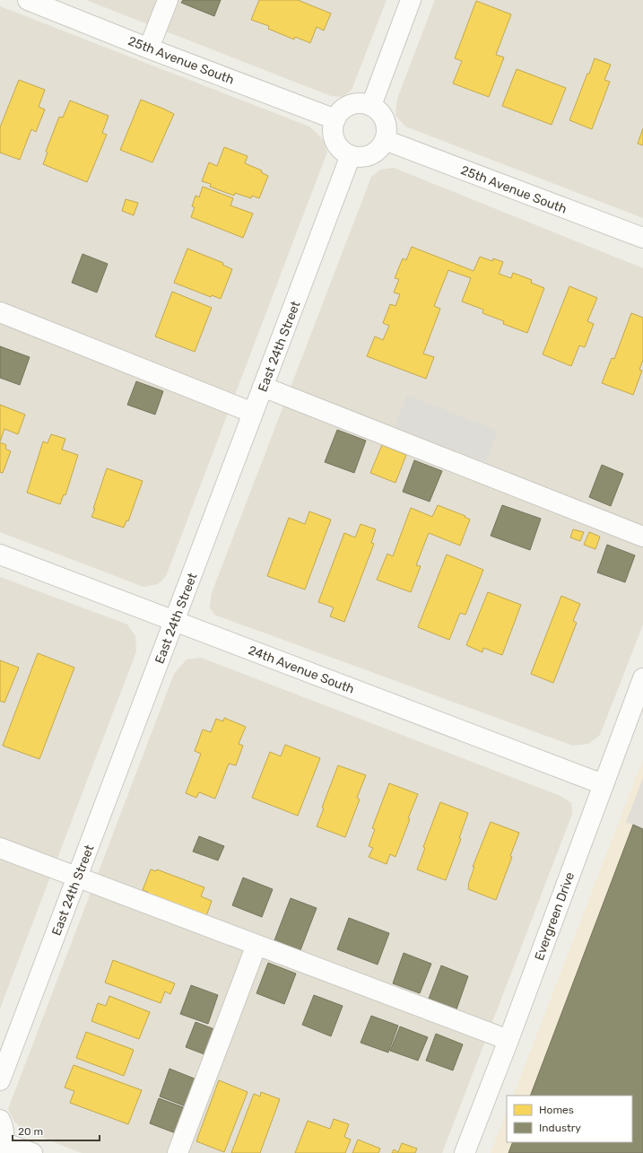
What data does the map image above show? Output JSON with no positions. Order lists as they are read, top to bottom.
{
  "streets": {
    "street": [
      "25th Avenue South",
      "East 24th Street",
      "24th Avenue South",
      "Evergreen Drive"
    ]
  },
  "crossings": [
    ["25th Avenue South", "East 24th Street"],
    ["East 24th Street", "24th Avenue South"],
    ["24th Avenue South", "Evergreen Drive"]
  ],
  "legend": ["Homes", "Industry"],
  "scale_bar": "20 m"
}
